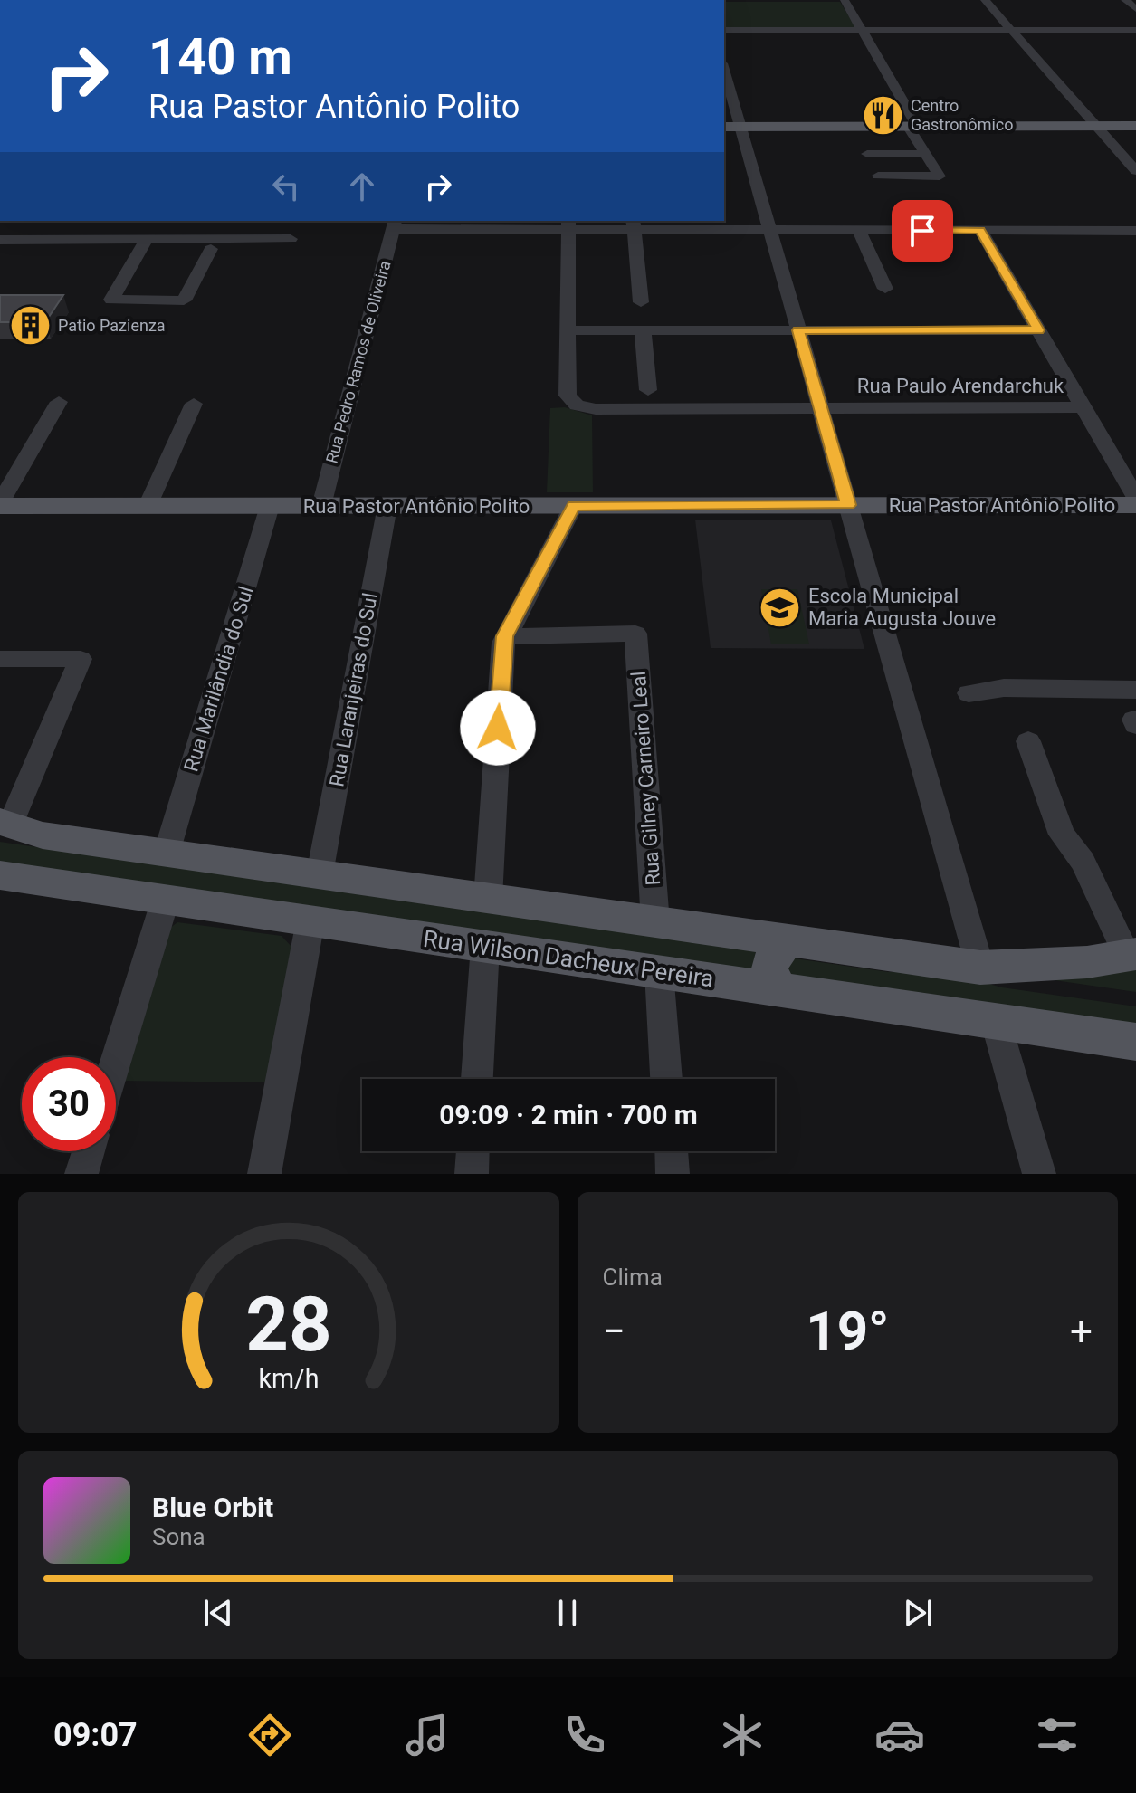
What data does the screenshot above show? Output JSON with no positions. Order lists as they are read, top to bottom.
{
  "streets": {
    "main road": ["Rua Pastor Antônio Polito", "Rua Wilson Dacheux Pereira"],
    "street": [
      "Rua Pedro Ramos de Oliveira",
      "Rua Paulo Arendarchuk",
      "Rua Marilândia do Sul",
      "Rua Laranjeiras do Sul",
      "Rua Gilney Carneiro Leal"
    ]
  },
  "crossings": [
    ["Rua Pedro Ramos de Oliveira", "Rua Pastor Antônio Polito"],
    ["Rua Pastor Antônio Polito", "Rua Marilândia do Sul"],
    ["Rua Pastor Antônio Polito", "Rua Laranjeiras do Sul"]
  ],
  "places": {
    "restaurant": ["Centro Gastronômico"],
    "building": ["Patio Pazienza"],
    "school or university": ["Escola Municipal Maria Augusta Jouve"]
  },
  "page": {
    "turn": ["140 m", "Rua Pastor Antônio Polito"],
    "limit": "30",
    "trip": "09:09 · 2 min · 700 m",
    "tile": "Clima",
    "heat": ["−", "19°", "+"],
    "song": ["Blue Orbit", "Sona"],
    "tabs": "09:07",
    "gauge": ["28", "km/h"]
  }
}
